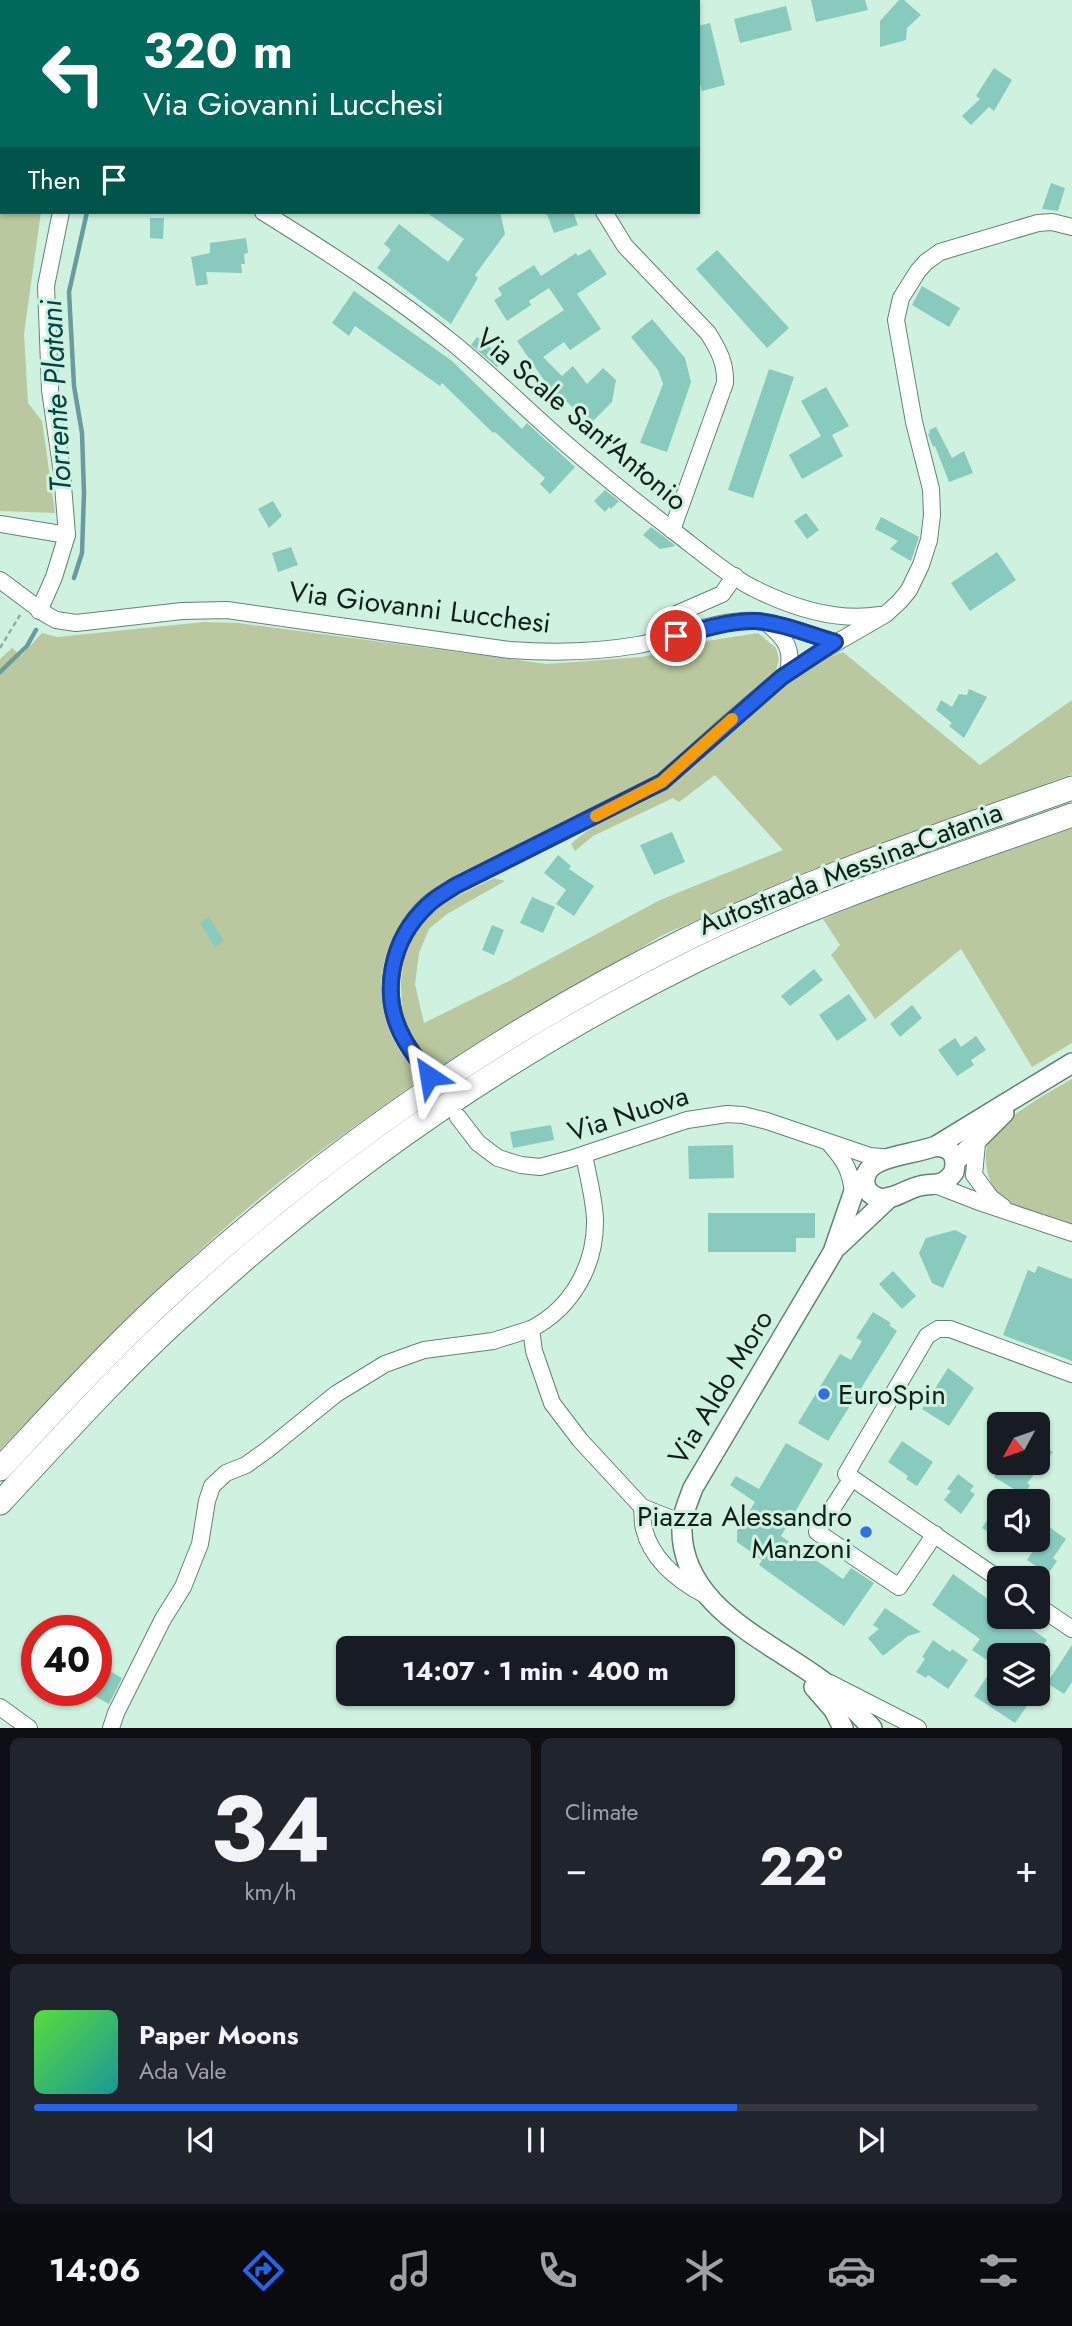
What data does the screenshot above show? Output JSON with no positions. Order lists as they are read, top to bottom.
{
  "streets": {
    "highway": ["Autostrada Messina-Catania"],
    "main road": ["Via Aldo Moro"],
    "street": ["Via Scale Sant'Antonio", "Via Giovanni Lucchesi", "Via Nuova"]
  },
  "water": ["Torrente Platani"],
  "places": ["EuroSpin", "Piazza Alessandro Manzoni"],
  "north": "bottom left",
  "page": {
    "turn": ["320 m", "Via Giovanni Lucchesi"],
    "then": "Then",
    "limit": "40",
    "trip": "14:07 · 1 min · 400 m",
    "tile": [
      ["34", "km/h"],
      "Climate"
    ],
    "heat": ["−", "22°", "+"],
    "song": ["Paper Moons", "Ada Vale"],
    "tabs": "14:06"
  }
}
